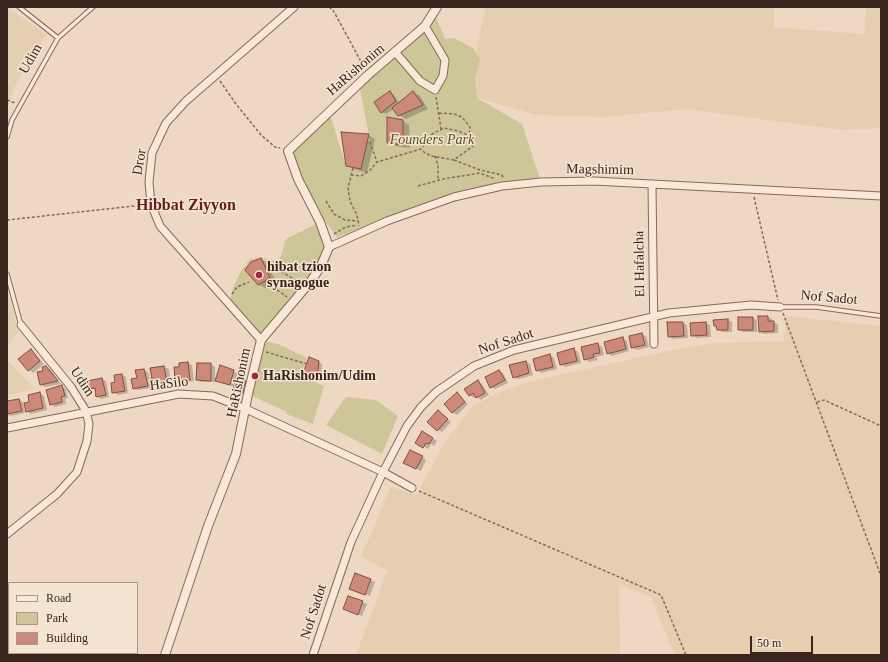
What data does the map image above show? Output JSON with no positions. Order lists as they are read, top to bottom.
{
  "streets": {
    "street": [
      "Udim",
      "HaRishonim",
      "Dror",
      "Magshimim",
      "El Hafalcha",
      "Nof Sadot",
      "HaSilo"
    ]
  },
  "crossings": [
    ["Udim", "HaSilo"],
    ["HaRishonim", "Dror"],
    ["HaRishonim", "Magshimim"],
    ["HaRishonim", "HaSilo"],
    ["Magshimim", "El Hafalcha"],
    ["El Hafalcha", "Nof Sadot"],
    ["Nof Sadot", "HaSilo"]
  ],
  "districts": ["Hibbat Ziyyon"],
  "parks": ["Founders Park"],
  "places": ["hibat tzion synagogue", "HaRishonim/Udim"],
  "legend": ["Road", "Park", "Building"],
  "scale_bar": "50 m"
}
